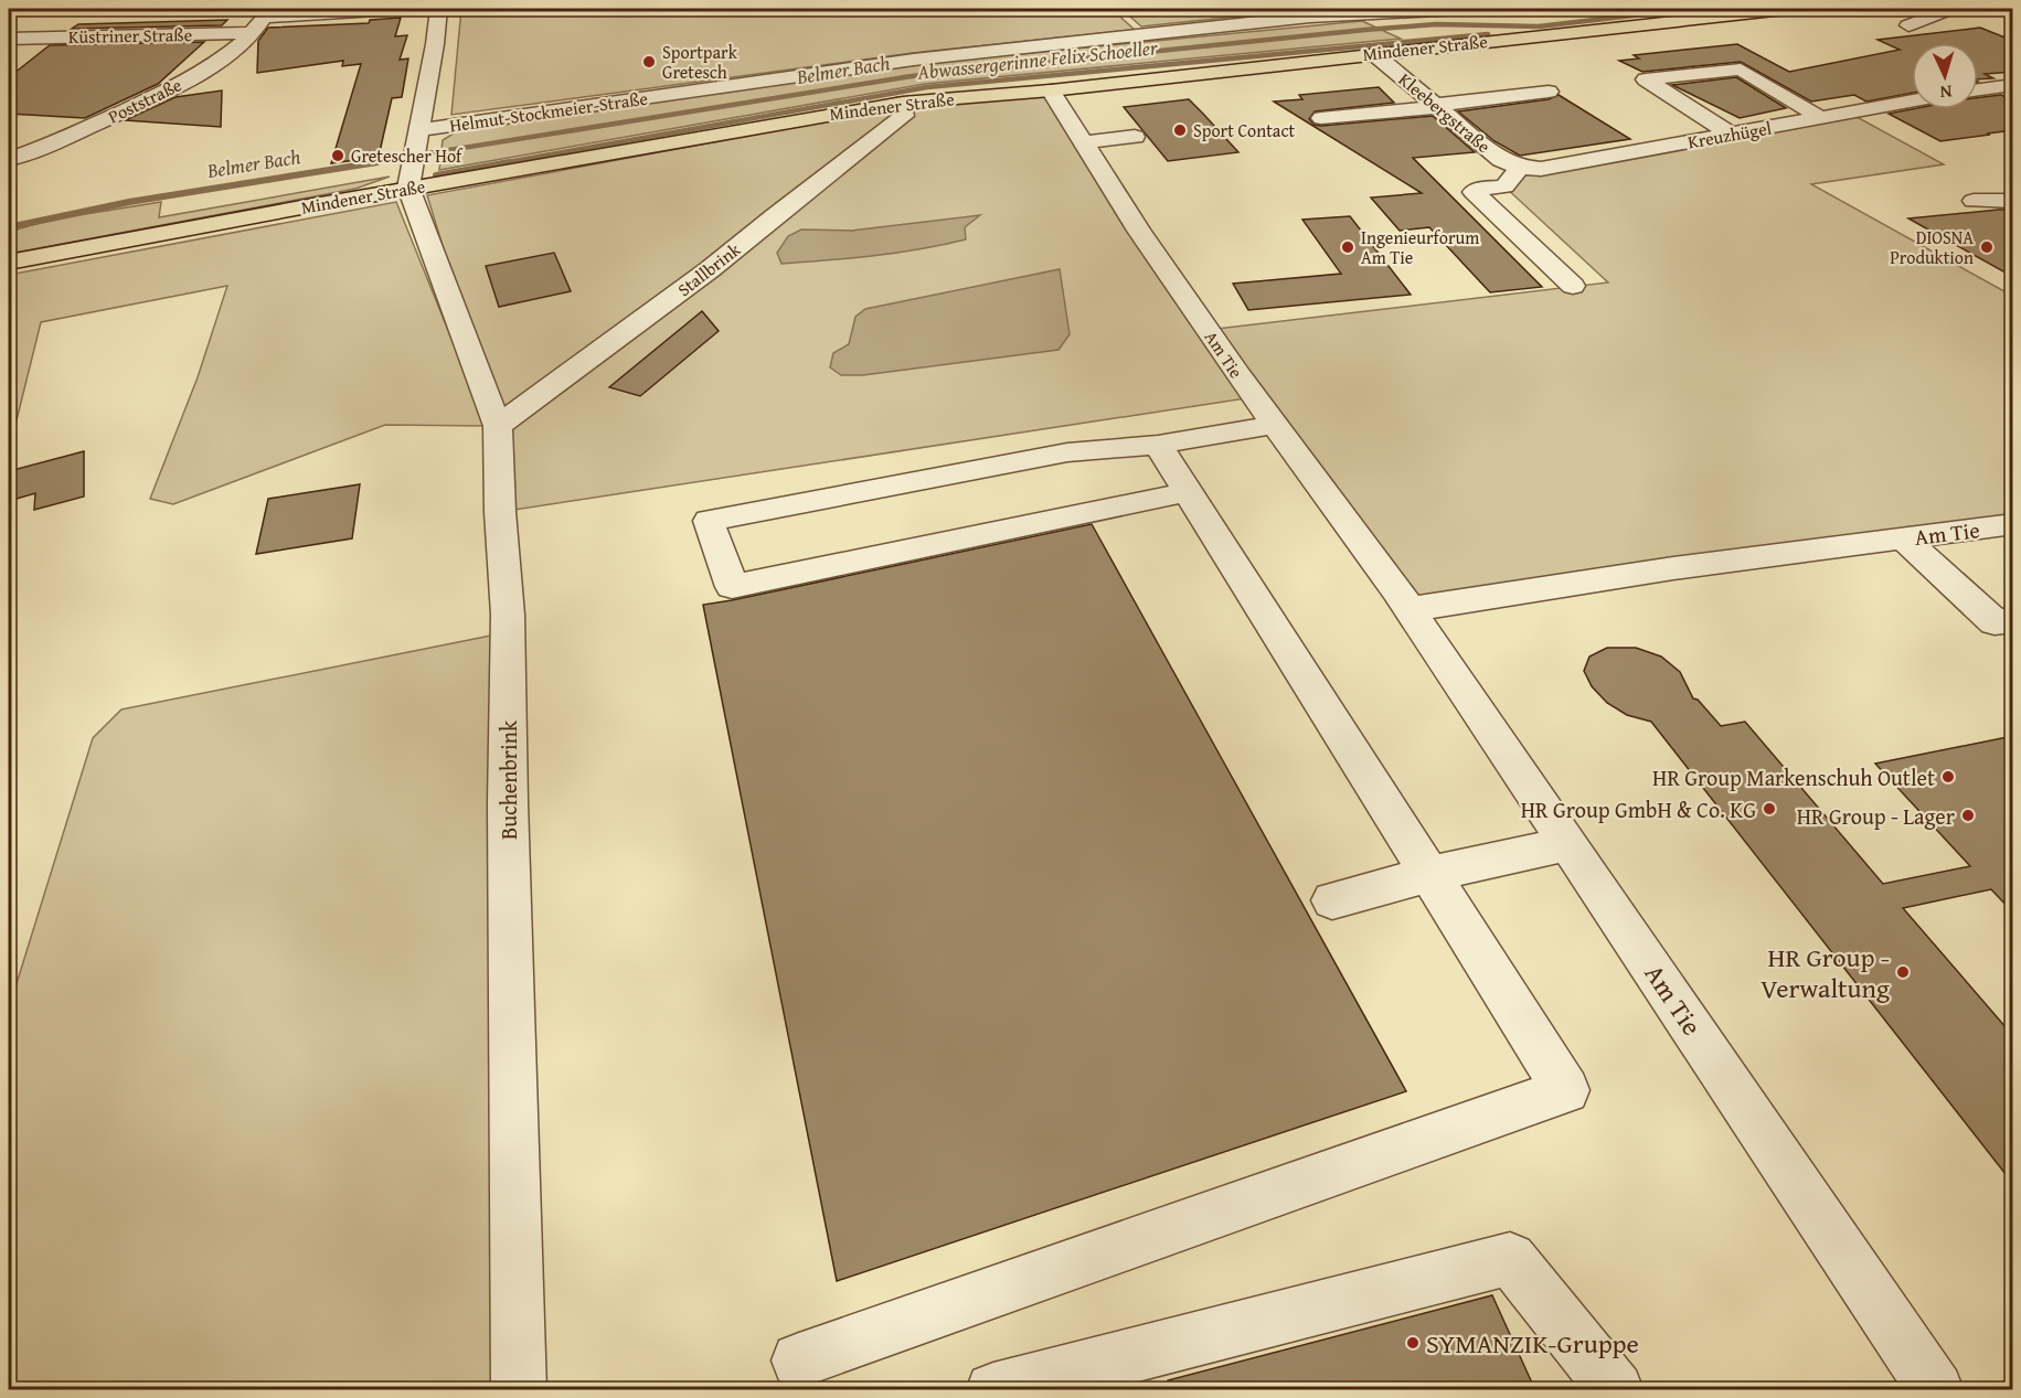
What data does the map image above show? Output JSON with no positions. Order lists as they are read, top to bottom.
{
  "streets": {
    "main road": ["Mindener Straße"],
    "street": [
      "Küstriner Straße",
      "Poststraße",
      "Helmut-Stockmeier-Straße",
      "Kleebergstraße",
      "Kreuzhügel",
      "Stallbrink",
      "Am Tie",
      "Buchenbrink"
    ]
  },
  "crossings": [
    ["Küstriner Straße", "Poststraße"],
    ["Mindener Straße", "Helmut-Stockmeier-Straße"],
    ["Mindener Straße", "Kleebergstraße"],
    ["Mindener Straße", "Stallbrink"],
    ["Mindener Straße", "Am Tie"],
    ["Mindener Straße", "Buchenbrink"],
    ["Helmut-Stockmeier-Straße", "Buchenbrink"],
    ["Kleebergstraße", "Kreuzhügel"],
    ["Stallbrink", "Buchenbrink"]
  ],
  "water": ["Abwassergerinne Felix Schoeller", "Belmer Bach"],
  "places": [
    "Sportpark Gretesch",
    "Sport Contact",
    "Gretescher Hof",
    "Ingenieurforum Am Tie",
    "DIOSNA Produktion",
    "HR Group Markenschuh Outlet",
    "HR Group GmbH & Co. KG",
    "HR Group - Lager",
    "HR Group - Verwaltung",
    "SYMANZIK-Gruppe"
  ],
  "north": "bottom"
}
